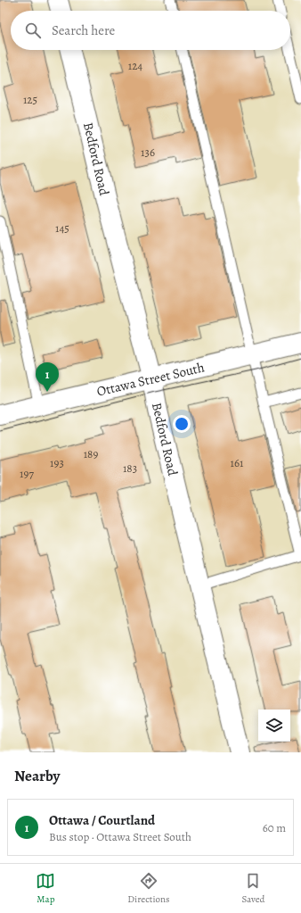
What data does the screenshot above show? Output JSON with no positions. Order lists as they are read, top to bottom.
{
  "streets": {
    "street": ["Bedford Road", "Ottawa Street South"]
  },
  "crossings": [
    ["Bedford Road", "Ottawa Street South"]
  ],
  "house_numbers": [
    "124",
    "125",
    "136",
    "145",
    "189",
    "193",
    "161",
    "183",
    "197"
  ],
  "page": {
    "search": "Search here",
    "pins": "1",
    "heading": "Nearby",
    "list": [
      {
        "mark": "1",
        "name": "Ottawa / Courtland",
        "note": "Bus stop · Ottawa Street South",
        "value": "60 m"
      }
    ],
    "nav": ["Map", "Directions", "Saved"]
  }
}
